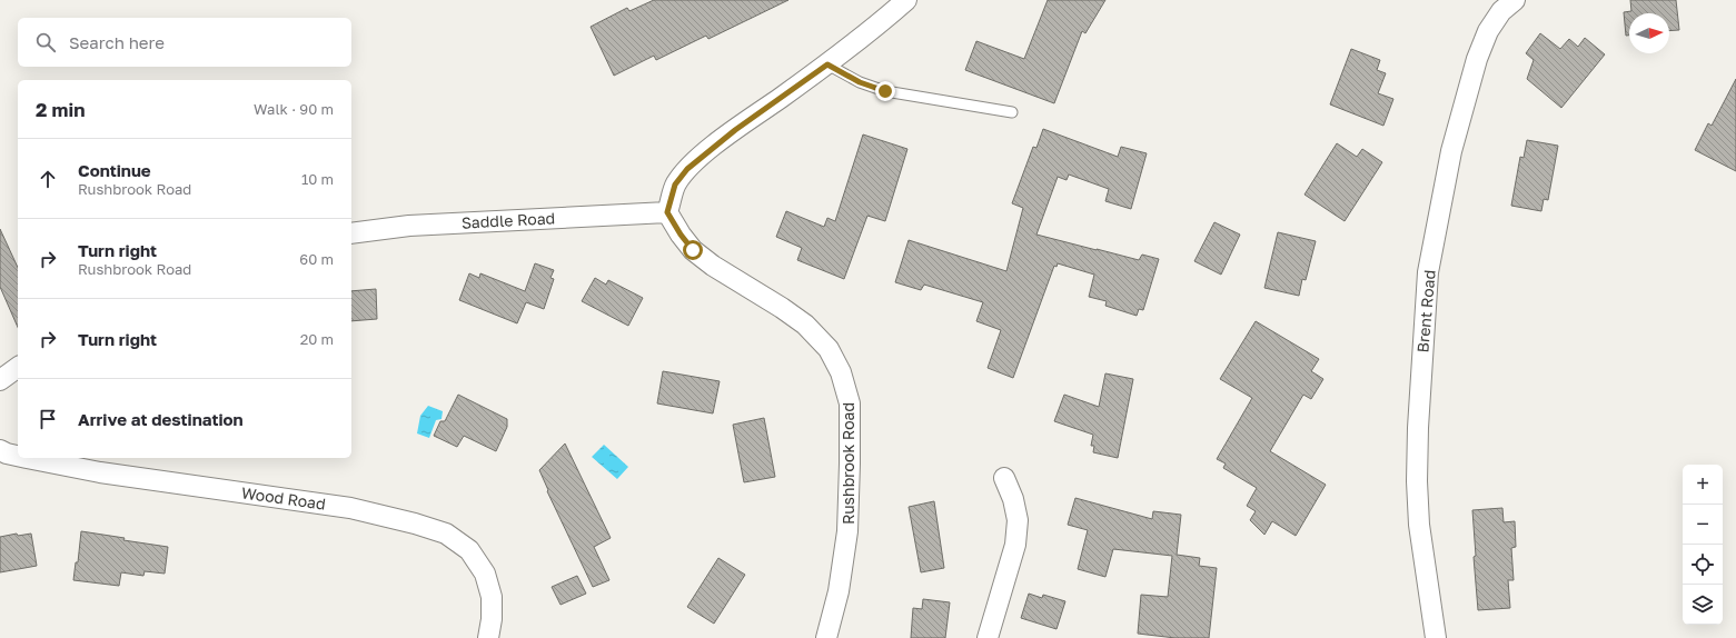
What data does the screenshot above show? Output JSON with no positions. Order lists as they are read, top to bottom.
{
  "streets": {
    "street": [
      "Saddle Road",
      "Brent Road",
      "Rushbrook Road",
      "Wood Road"
    ]
  },
  "crossings": [
    ["Saddle Road", "Rushbrook Road"]
  ],
  "north": "right",
  "page": {
    "search": "Search here",
    "heading": ["2 min", "Walk · 90 m"],
    "list": [
      ["Continue", "Rushbrook Road", "10 m"],
      ["Turn right", "Rushbrook Road", "60 m"],
      ["Turn right", "20 m"],
      "Arrive at destination"
    ],
    "map_buttons": ["+", "−"]
  }
}
